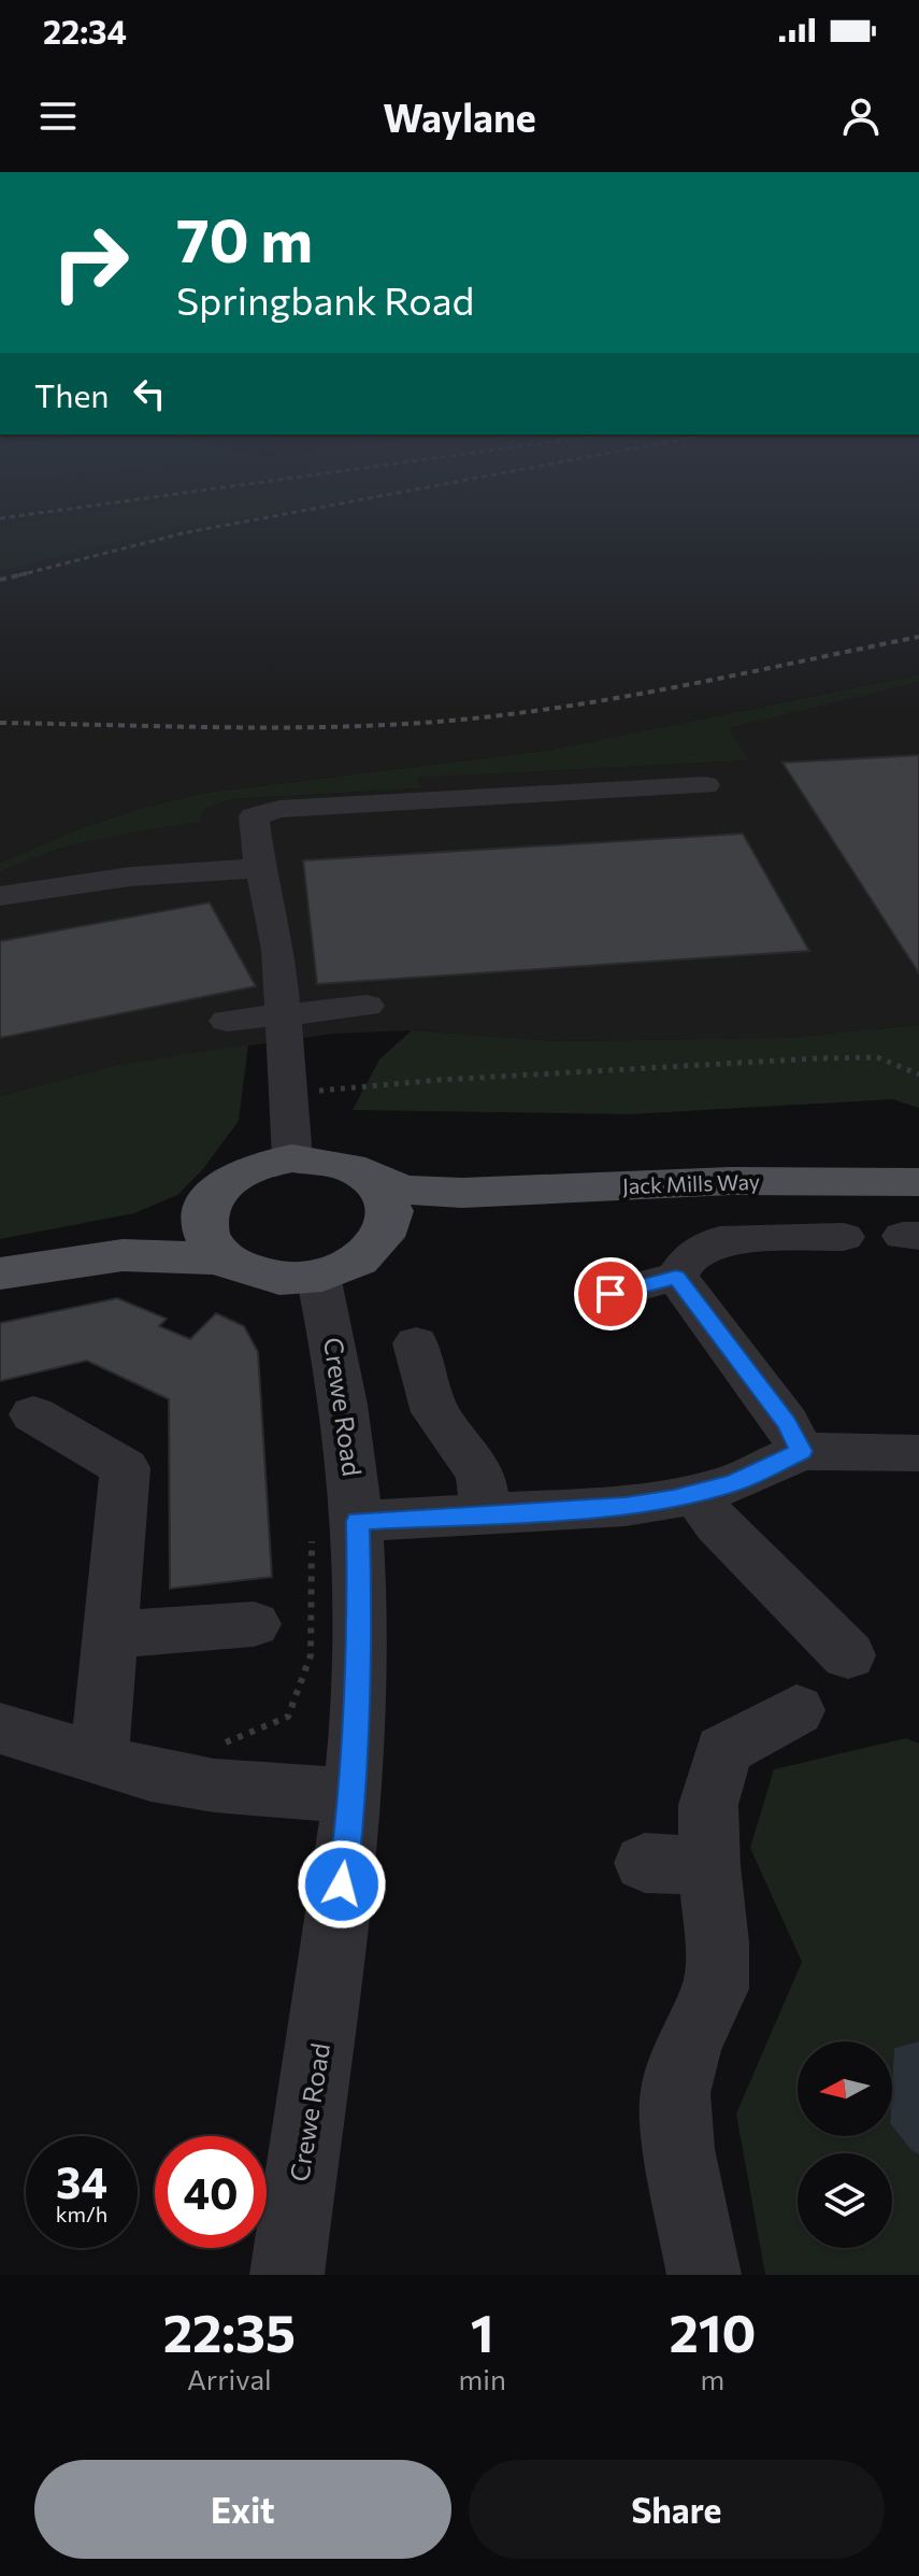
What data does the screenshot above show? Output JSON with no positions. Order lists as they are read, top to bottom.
{
  "streets": {
    "main road": ["Jack Mills Way"],
    "street": ["Crewe Road"]
  },
  "crossings": [
    ["Jack Mills Way", "Crewe Road"]
  ],
  "north": "left",
  "page": {
    "status": "22:34",
    "header": "Waylane",
    "turn": ["70 m", "Springbank Road"],
    "then": "Then",
    "speed": "34 km/h",
    "limit": "40",
    "eta": [
      "22:35",
      "Arrival",
      "1",
      "min",
      "210",
      "m"
    ],
    "buttons": ["Exit", "Share"]
  }
}
